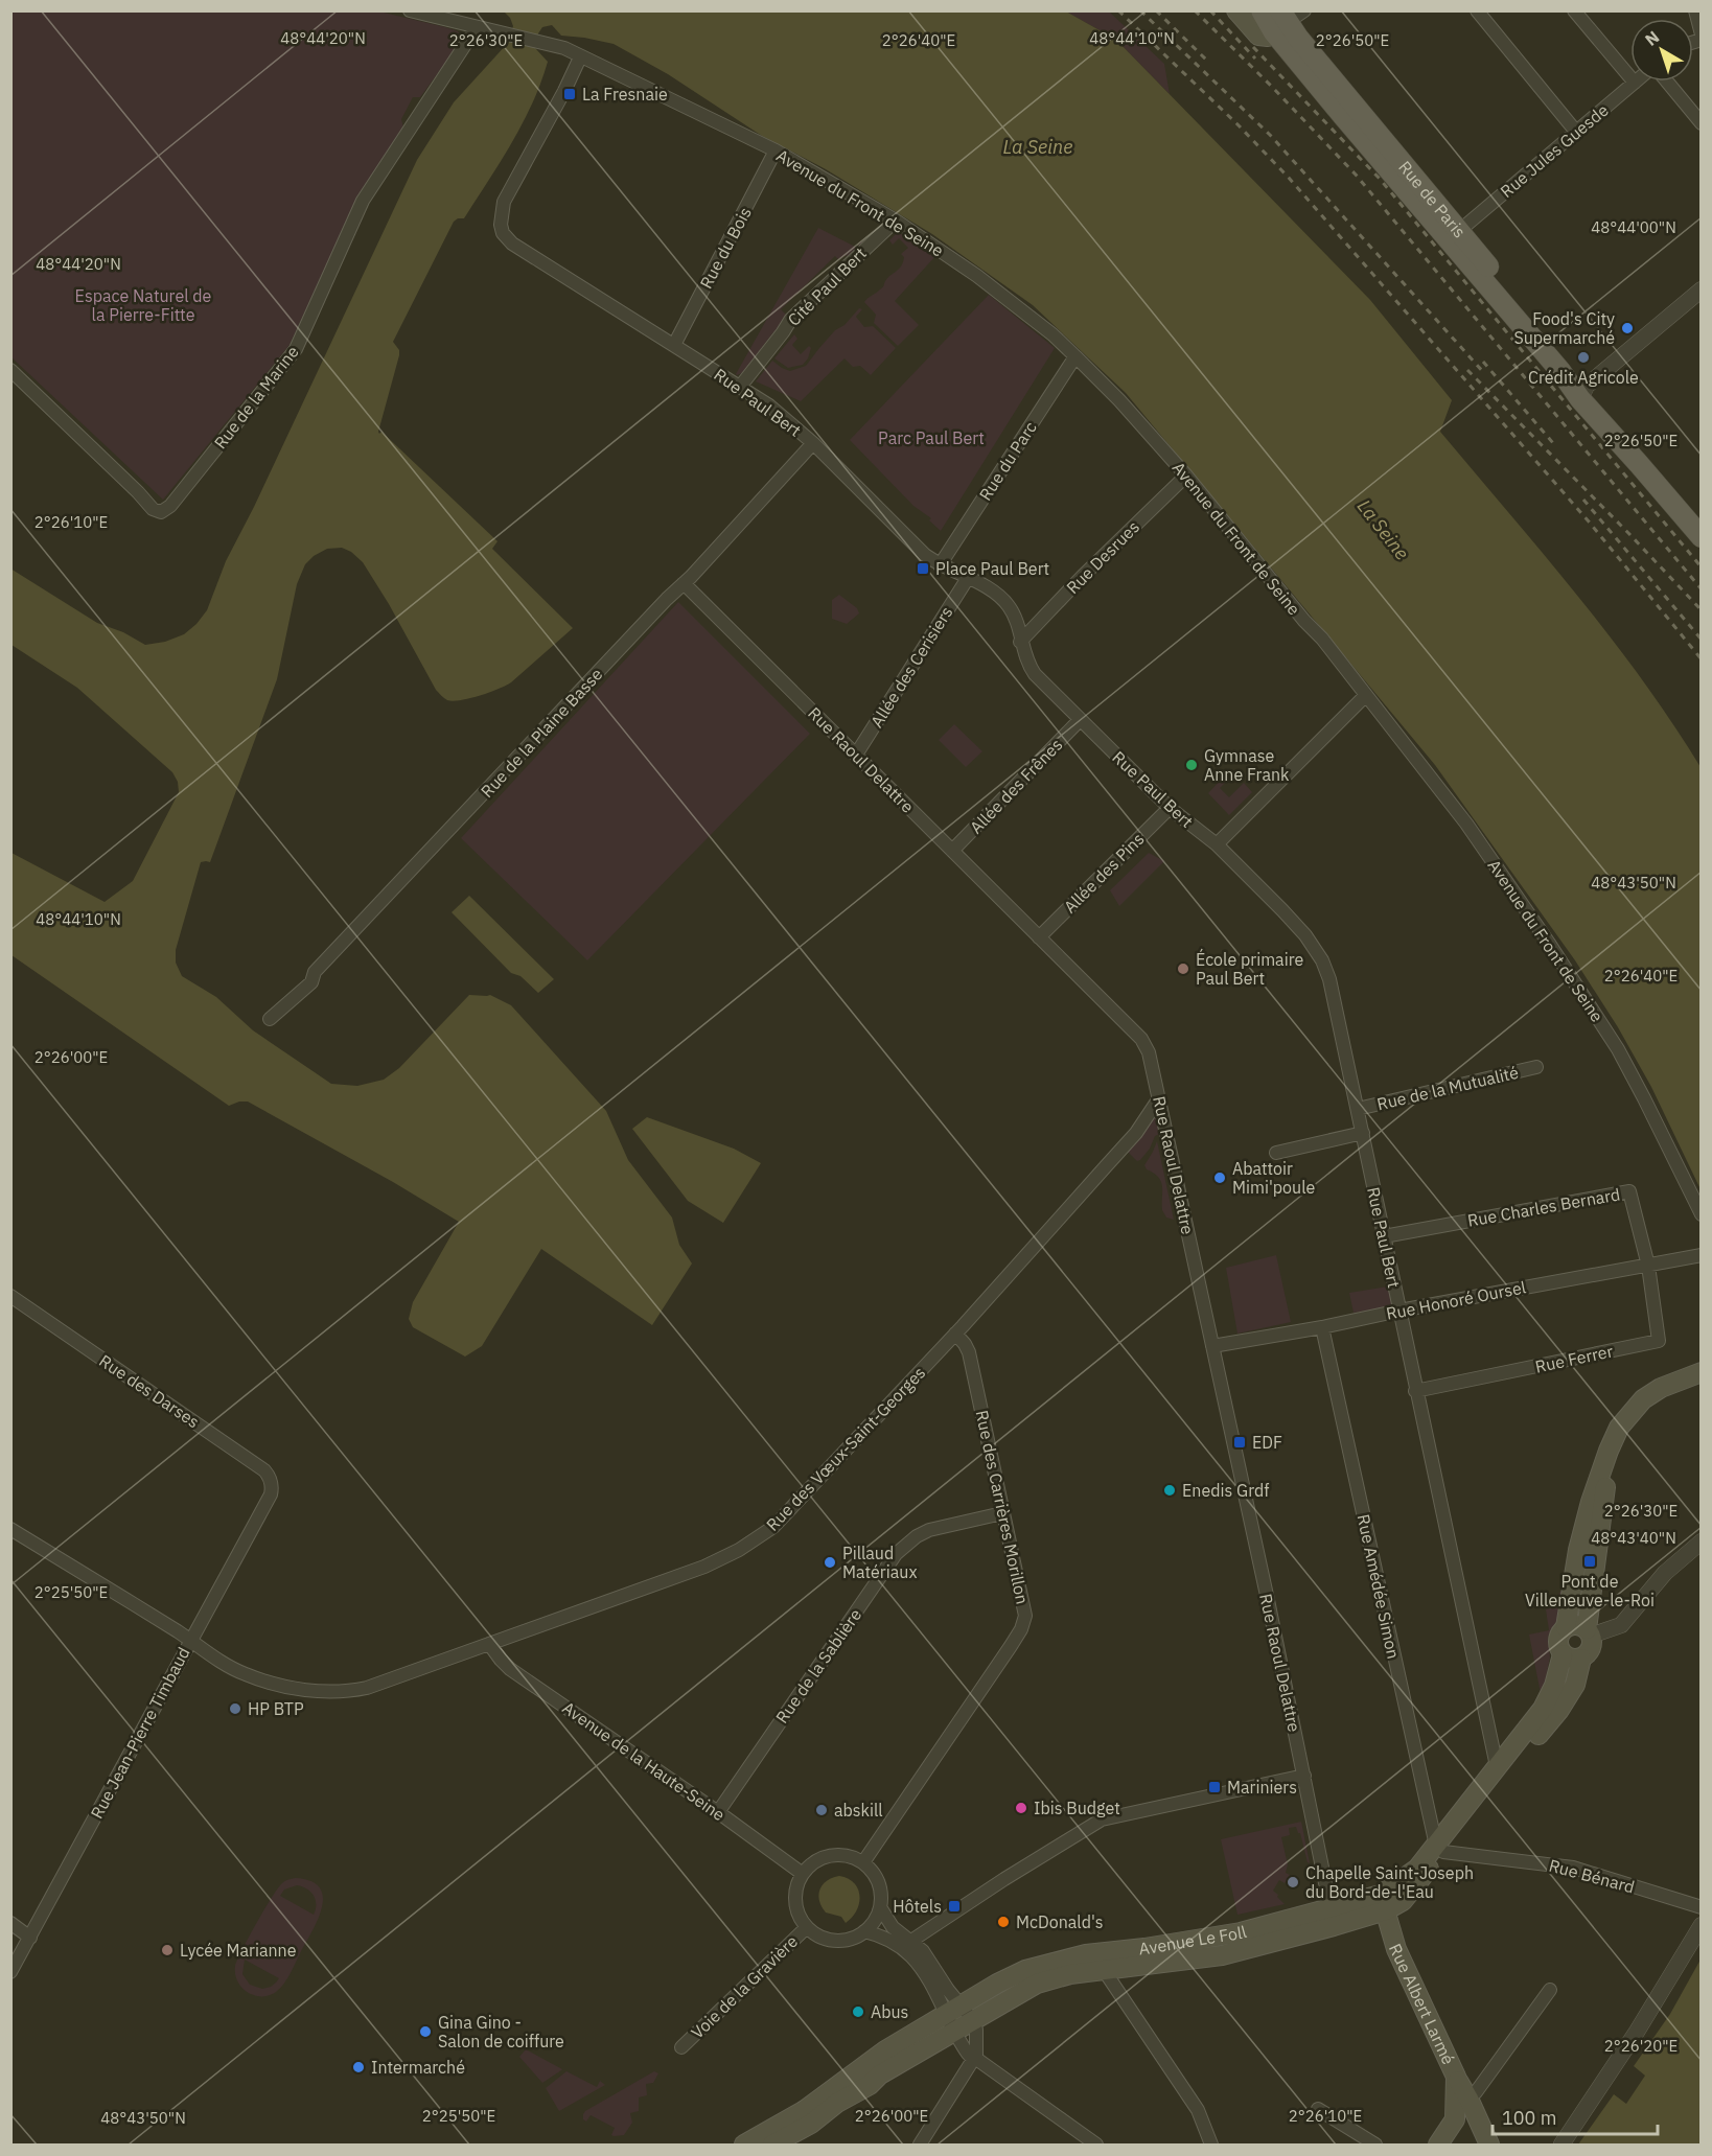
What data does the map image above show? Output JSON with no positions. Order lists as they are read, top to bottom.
{
  "streets": {
    "main road": ["Rue de Paris", "Avenue Le Foll", "Rue Albert Larmé"],
    "street": [
      "Rue Jules Guesde",
      "Avenue du Front de Seine",
      "Rue du Bois",
      "Cité Paul Bert",
      "Rue de la Marine",
      "Rue Paul Bert",
      "Rue du Parc",
      "Rue Desrues",
      "Allée des Cerisiers",
      "Rue de la Plaine Basse",
      "Rue Raoul Delattre",
      "Allée des Frênes",
      "Allée des Pins",
      "Rue de la Mutualité",
      "Rue Charles Bernard",
      "Rue Honoré Oursel",
      "Rue Ferrer",
      "Rue des Darses",
      "Rue des Vœux-Saint-Georges",
      "Rue des Carrières Morillon",
      "Rue Amédée Simon",
      "Rue de la Sablière",
      "Rue Jean-Pierre Timbaud",
      "Avenue de la Haute-Seine",
      "Rue Bénard",
      "Voie de la Gravière"
    ]
  },
  "crossings": [
    ["Rue Jules Guesde", "Rue de Paris"],
    ["Avenue du Front de Seine", "Rue du Bois"],
    ["Avenue du Front de Seine", "Cité Paul Bert"],
    ["Avenue du Front de Seine", "Rue de la Marine"],
    ["Avenue du Front de Seine", "Rue Paul Bert"],
    ["Avenue du Front de Seine", "Rue du Parc"],
    ["Avenue du Front de Seine", "Rue Desrues"],
    ["Rue du Bois", "Rue Paul Bert"],
    ["Cité Paul Bert", "Rue Paul Bert"],
    ["Rue Paul Bert", "Rue du Parc"],
    ["Rue Paul Bert", "Rue Desrues"],
    ["Rue Paul Bert", "Allée des Cerisiers"],
    ["Rue Paul Bert", "Rue de la Plaine Basse"],
    ["Rue Paul Bert", "Allée des Frênes"],
    ["Rue Paul Bert", "Allée des Pins"],
    ["Rue Paul Bert", "Rue de la Mutualité"],
    ["Rue Paul Bert", "Rue Charles Bernard"],
    ["Rue Paul Bert", "Rue Honoré Oursel"],
    ["Rue Paul Bert", "Rue Ferrer"],
    ["Rue Paul Bert", "Avenue Le Foll"],
    ["Allée des Cerisiers", "Rue Raoul Delattre"],
    ["Rue de la Plaine Basse", "Rue Raoul Delattre"],
    ["Rue Raoul Delattre", "Allée des Frênes"],
    ["Rue Raoul Delattre", "Allée des Pins"],
    ["Rue Raoul Delattre", "Rue Honoré Oursel"],
    ["Rue Raoul Delattre", "Rue des Vœux-Saint-Georges"],
    ["Rue Raoul Delattre", "Avenue Le Foll"],
    ["Rue Charles Bernard", "Rue Honoré Oursel"],
    ["Rue Charles Bernard", "Rue Ferrer"],
    ["Rue Honoré Oursel", "Rue Ferrer"],
    ["Rue Honoré Oursel", "Rue Amédée Simon"],
    ["Rue des Darses", "Rue Jean-Pierre Timbaud"],
    ["Rue des Vœux-Saint-Georges", "Rue des Carrières Morillon"],
    ["Rue des Vœux-Saint-Georges", "Rue Jean-Pierre Timbaud"],
    ["Rue des Vœux-Saint-Georges", "Avenue de la Haute-Seine"],
    ["Rue des Carrières Morillon", "Rue de la Sablière"],
    ["Rue des Carrières Morillon", "Avenue de la Haute-Seine"],
    ["Rue des Carrières Morillon", "Voie de la Gravière"],
    ["Rue Amédée Simon", "Rue Bénard"],
    ["Rue Amédée Simon", "Avenue Le Foll"],
    ["Rue de la Sablière", "Avenue de la Haute-Seine"],
    ["Avenue de la Haute-Seine", "Voie de la Gravière"],
    ["Rue Bénard", "Avenue Le Foll"],
    ["Avenue Le Foll", "Rue Albert Larmé"]
  ],
  "water": ["La Seine"],
  "parks": ["Espace Naturel de la Pierre-Fitte", "Parc Paul Bert"],
  "places": {
    "transit": [
      "La Fresnaie",
      "Place Paul Bert",
      "EDF",
      "Pont de Villeneuve-le-Roi",
      "Mariniers",
      "Hôtels"
    ],
    "other": [
      "Food's City Supermarché",
      "Crédit Agricole",
      "Gymnase Anne Frank",
      "École primaire Paul Bert",
      "Abattoir Mimi'poule",
      "Enedis Grdf",
      "Pillaud Matériaux",
      "HP BTP",
      "Ibis Budget",
      "abskill",
      "Chapelle Saint-Joseph du Bord-de-l'Eau",
      "McDonald's",
      "Lycée Marianne",
      "Abus",
      "Gina Gino - Salon de coiffure",
      "Intermarché"
    ]
  },
  "scale_bar": "100 m",
  "north": "top left",
  "coordinates": [
    "48°44'20\"N",
    "48°44'10\"N",
    "2°26'40\"E",
    "2°26'30\"E",
    "2°26'50\"E",
    "48°44'00\"N",
    "2°26'10\"E",
    "48°43'50\"N",
    "2°26'00\"E",
    "48°43'40\"N",
    "2°25'50\"E",
    "2°26'20\"E"
  ]
}
